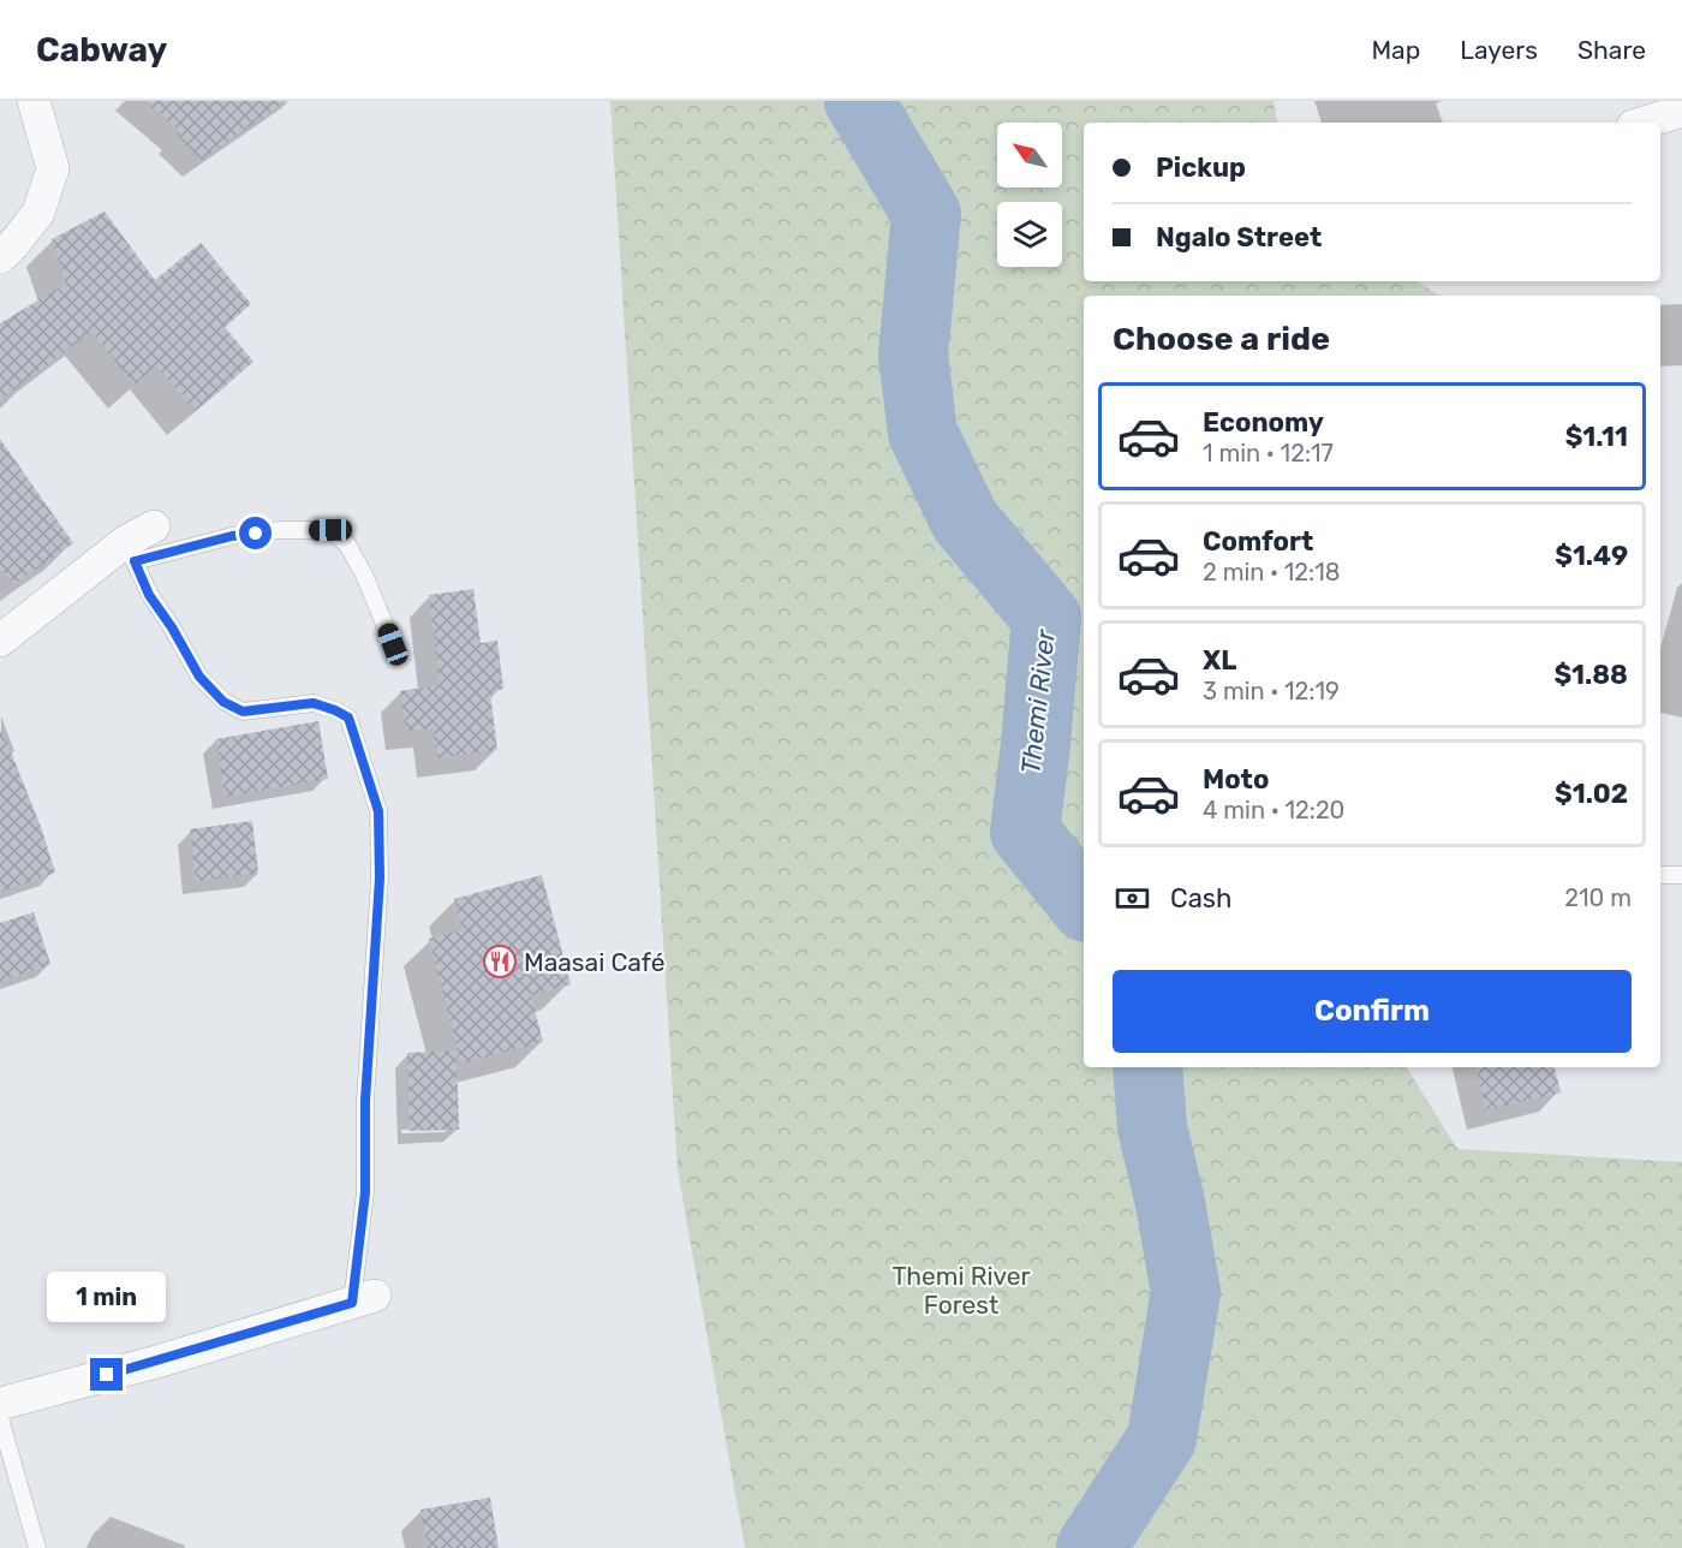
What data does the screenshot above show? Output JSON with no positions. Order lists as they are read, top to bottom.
{
  "water": ["Themi River"],
  "parks": ["Themi River Forest"],
  "places": {
    "restaurant": ["Maasai Café"]
  },
  "north": "top left",
  "page": {
    "header": "Cabway",
    "nav": ["Map", "Layers", "Share"],
    "banner": ["Pickup", "Ngalo Street"],
    "heading": "Choose a ride",
    "list": [
      {
        "name": "Economy",
        "note": "1 min · 12:17",
        "value": "$1.11"
      },
      {
        "name": "Comfort",
        "note": "2 min · 12:18",
        "value": "$1.49"
      },
      {
        "name": "XL",
        "note": "3 min · 12:19",
        "value": "$1.88"
      },
      {
        "name": "Moto",
        "note": "4 min · 12:20",
        "value": "$1.02"
      }
    ],
    "pay": ["Cash", "210 m"],
    "buttons": "Confirm",
    "bubble": "1 min"
  }
}
